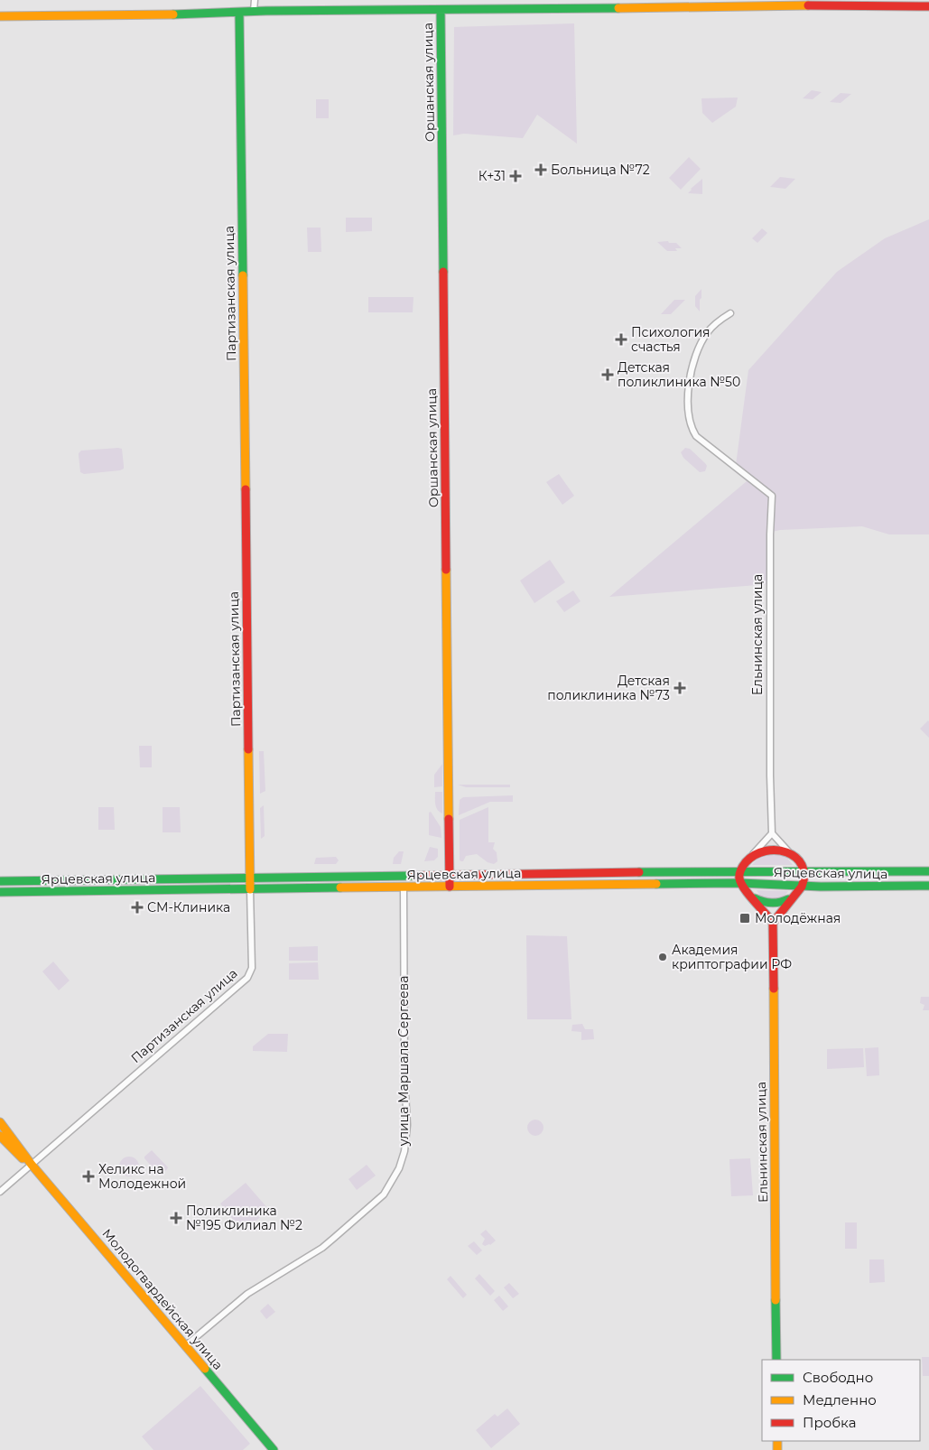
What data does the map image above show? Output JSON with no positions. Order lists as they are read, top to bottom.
{
  "streets": {
    "street": [
      "Оршанская улица",
      "Партизанская улица",
      "Ельнинская улица",
      "Ярцевская улица",
      "улица Маршала Сергеева",
      "Молодогвардейская улица"
    ]
  },
  "crossings": [
    ["Оршанская улица", "Ярцевская улица"],
    ["Партизанская улица", "Ярцевская улица"],
    ["Партизанская улица", "Молодогвардейская улица"],
    ["Ярцевская улица", "улица Маршала Сергеева"],
    ["улица Маршала Сергеева", "Молодогвардейская улица"]
  ],
  "places": {
    "health": [
      "Больница №72",
      "К+31",
      "Психология счастья",
      "Детская поликлиника №50",
      "Детская поликлиника №73",
      "СМ-Клиника",
      "Хеликс на Молодежной",
      "Поликлиника №195 Филиал №2"
    ],
    "transit": ["Молодёжная"],
    "other": ["Академия криптографии РФ"]
  },
  "legend": ["Свободно", "Медленно", "Пробка"]
}
